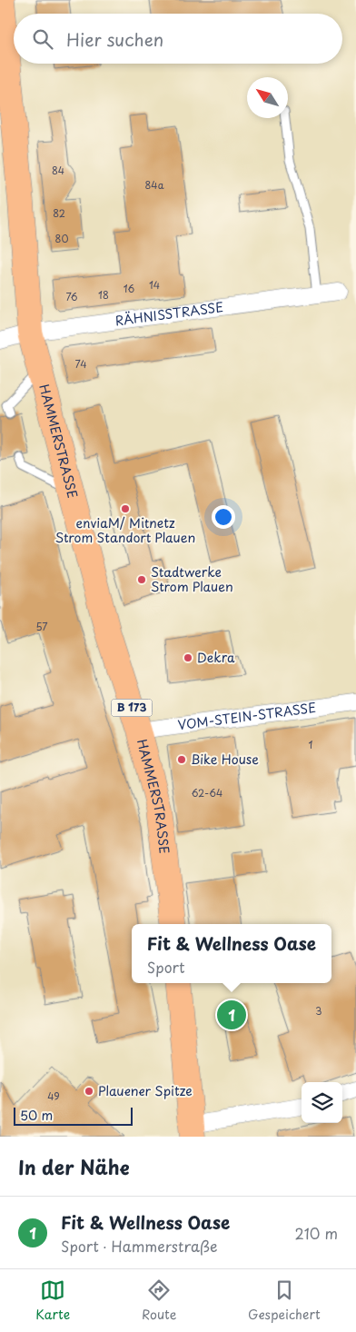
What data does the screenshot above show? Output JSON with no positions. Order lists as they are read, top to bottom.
{
  "streets": {
    "main road": ["HAMMERSTRASSE", "B 173"],
    "street": ["RÄHNISSTRASSE", "VOM-STEIN-STRASSE"]
  },
  "crossings": [
    ["RÄHNISSTRASSE", "HAMMERSTRASSE"],
    ["HAMMERSTRASSE", "VOM-STEIN-STRASSE"]
  ],
  "places": [
    "enviaM/ Mitnetz Strom Standort Plauen",
    "Stadtwerke Strom Plauen",
    "Dekra",
    "Bike House",
    "Plauener Spitze"
  ],
  "house_numbers": [
    "84",
    "84a",
    "82",
    "80",
    "14",
    "16",
    "18",
    "76",
    "74",
    "57",
    "1",
    "62-64",
    "3",
    "49"
  ],
  "scale_bar": "50 m",
  "north": "top left",
  "page": {
    "search": "Hier suchen",
    "popup": ["Fit & Wellness Oase", "Sport"],
    "pins": "1",
    "scale": "50 m",
    "heading": "In der Nähe",
    "list": [
      {
        "mark": "1",
        "name": "Fit & Wellness Oase",
        "note": "Sport · Hammerstraße",
        "value": "210 m"
      }
    ],
    "nav": ["Karte", "Route", "Gespeichert"]
  }
}
